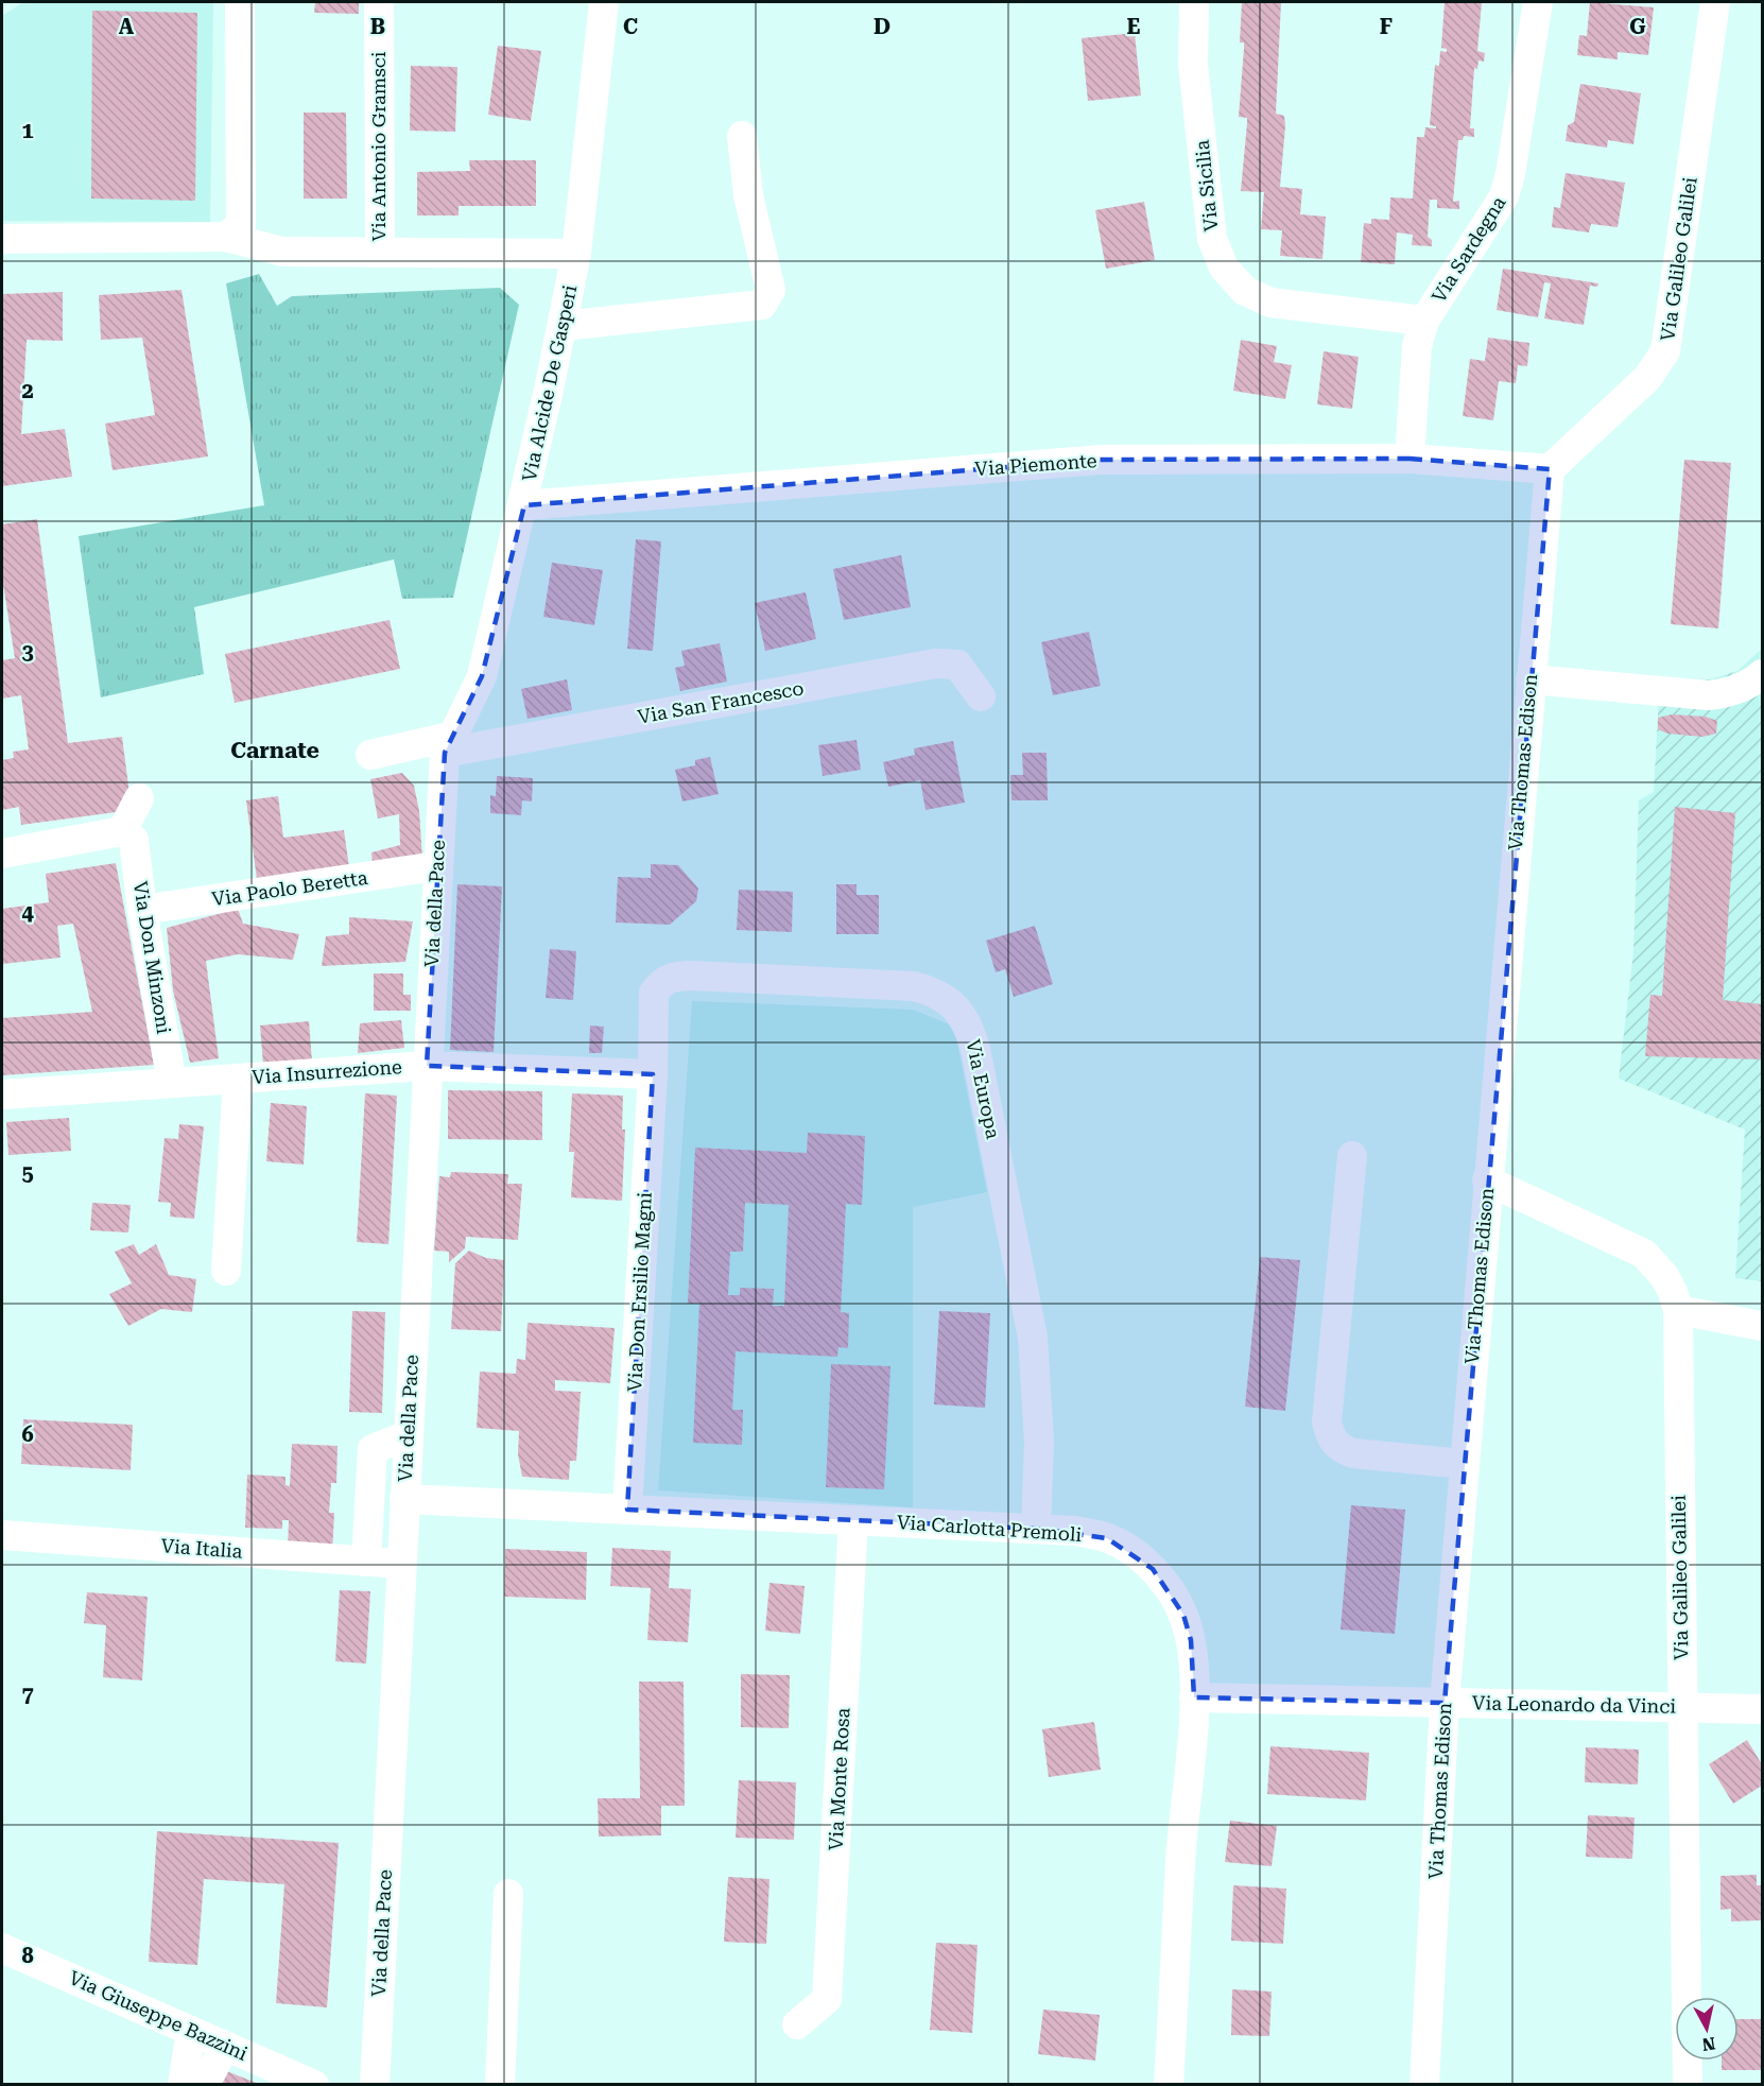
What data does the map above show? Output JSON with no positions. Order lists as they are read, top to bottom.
{
  "streets": {
    "street": [
      "Via Antonio Gramsci",
      "Via Sicilia",
      "Via Sardegna",
      "Via Galileo Galilei",
      "Via Alcide De Gasperi",
      "Via Piemonte",
      "Via San Francesco",
      "Via Thomas Edison",
      "Via Paolo Beretta",
      "Via della Pace",
      "Via Don Minzoni",
      "Via Insurrezione",
      "Via Europa",
      "Via Don Ersilio Magni",
      "Via Carlotta Premoli",
      "Via Italia",
      "Via Leonardo da Vinci",
      "Via Monte Rosa",
      "Via Giuseppe Bazzini"
    ]
  },
  "crossings": [
    ["Via Antonio Gramsci", "Via Alcide De Gasperi"],
    ["Via Sicilia", "Via Sardegna"],
    ["Via Sardegna", "Via Piemonte"],
    ["Via Galileo Galilei", "Via Piemonte"],
    ["Via Galileo Galilei", "Via Thomas Edison"],
    ["Via Galileo Galilei", "Via Leonardo da Vinci"],
    ["Via Alcide De Gasperi", "Via Piemonte"],
    ["Via Alcide De Gasperi", "Via San Francesco"],
    ["Via Alcide De Gasperi", "Via della Pace"],
    ["Via Piemonte", "Via Thomas Edison"],
    ["Via San Francesco", "Via della Pace"],
    ["Via Thomas Edison", "Via Leonardo da Vinci"],
    ["Via Paolo Beretta", "Via della Pace"],
    ["Via Paolo Beretta", "Via Don Minzoni"],
    ["Via della Pace", "Via Insurrezione"],
    ["Via della Pace", "Via Carlotta Premoli"],
    ["Via della Pace", "Via Italia"],
    ["Via Don Minzoni", "Via Insurrezione"],
    ["Via Insurrezione", "Via Europa"],
    ["Via Insurrezione", "Via Don Ersilio Magni"],
    ["Via Europa", "Via Don Ersilio Magni"],
    ["Via Europa", "Via Carlotta Premoli"],
    ["Via Don Ersilio Magni", "Via Carlotta Premoli"],
    ["Via Carlotta Premoli", "Via Leonardo da Vinci"],
    ["Via Carlotta Premoli", "Via Monte Rosa"]
  ],
  "districts": ["Carnate"],
  "north": "bottom",
  "grid": {
    "columns": [
      "A",
      "B",
      "C",
      "D",
      "E",
      "F",
      "G"
    ],
    "rows": [
      "1",
      "2",
      "3",
      "4",
      "5",
      "6",
      "7",
      "8"
    ]
  }
}
